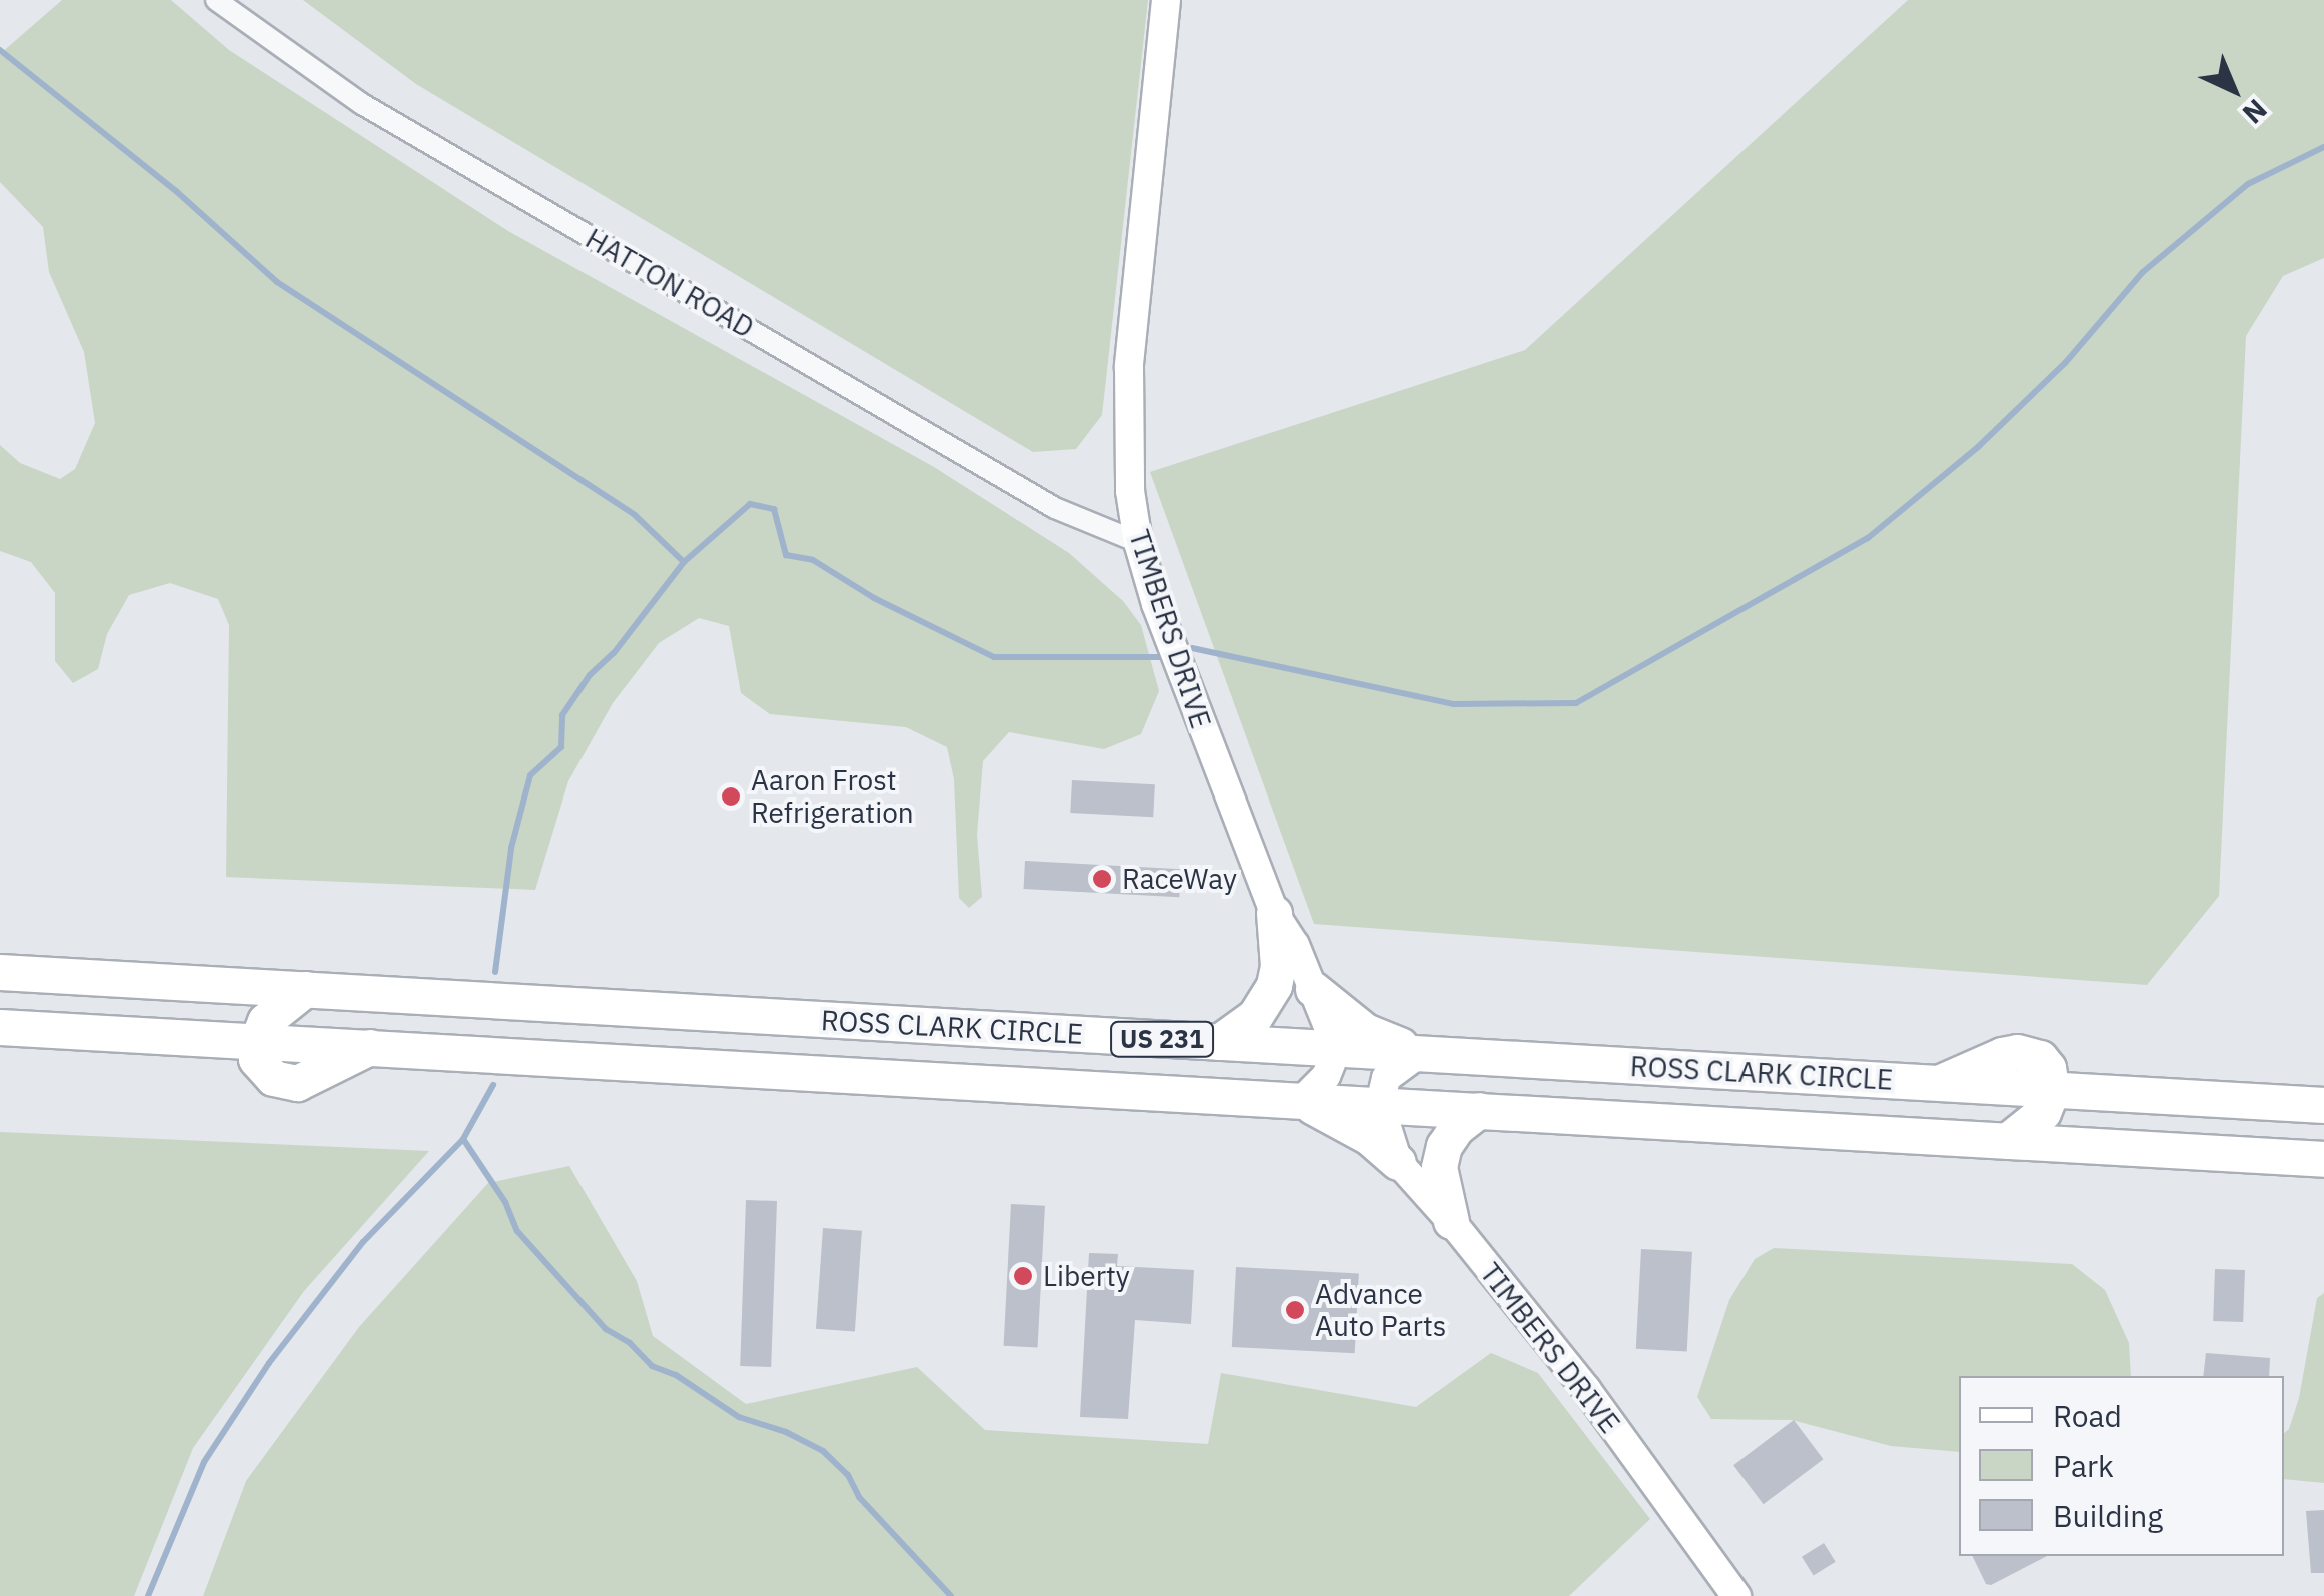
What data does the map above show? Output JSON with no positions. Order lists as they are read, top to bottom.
{
  "streets": {
    "highway": ["ROSS CLARK CIRCLE", "US 231"],
    "street": ["HATTON ROAD", "TIMBERS DRIVE"]
  },
  "crossings": [
    ["HATTON ROAD", "TIMBERS DRIVE"],
    ["TIMBERS DRIVE", "ROSS CLARK CIRCLE"]
  ],
  "places": [
    "Aaron Frost Refrigeration",
    "RaceWay",
    "Liberty",
    "Advance Auto Parts"
  ],
  "legend": ["Road", "Park", "Building"],
  "north": "bottom right"
}
